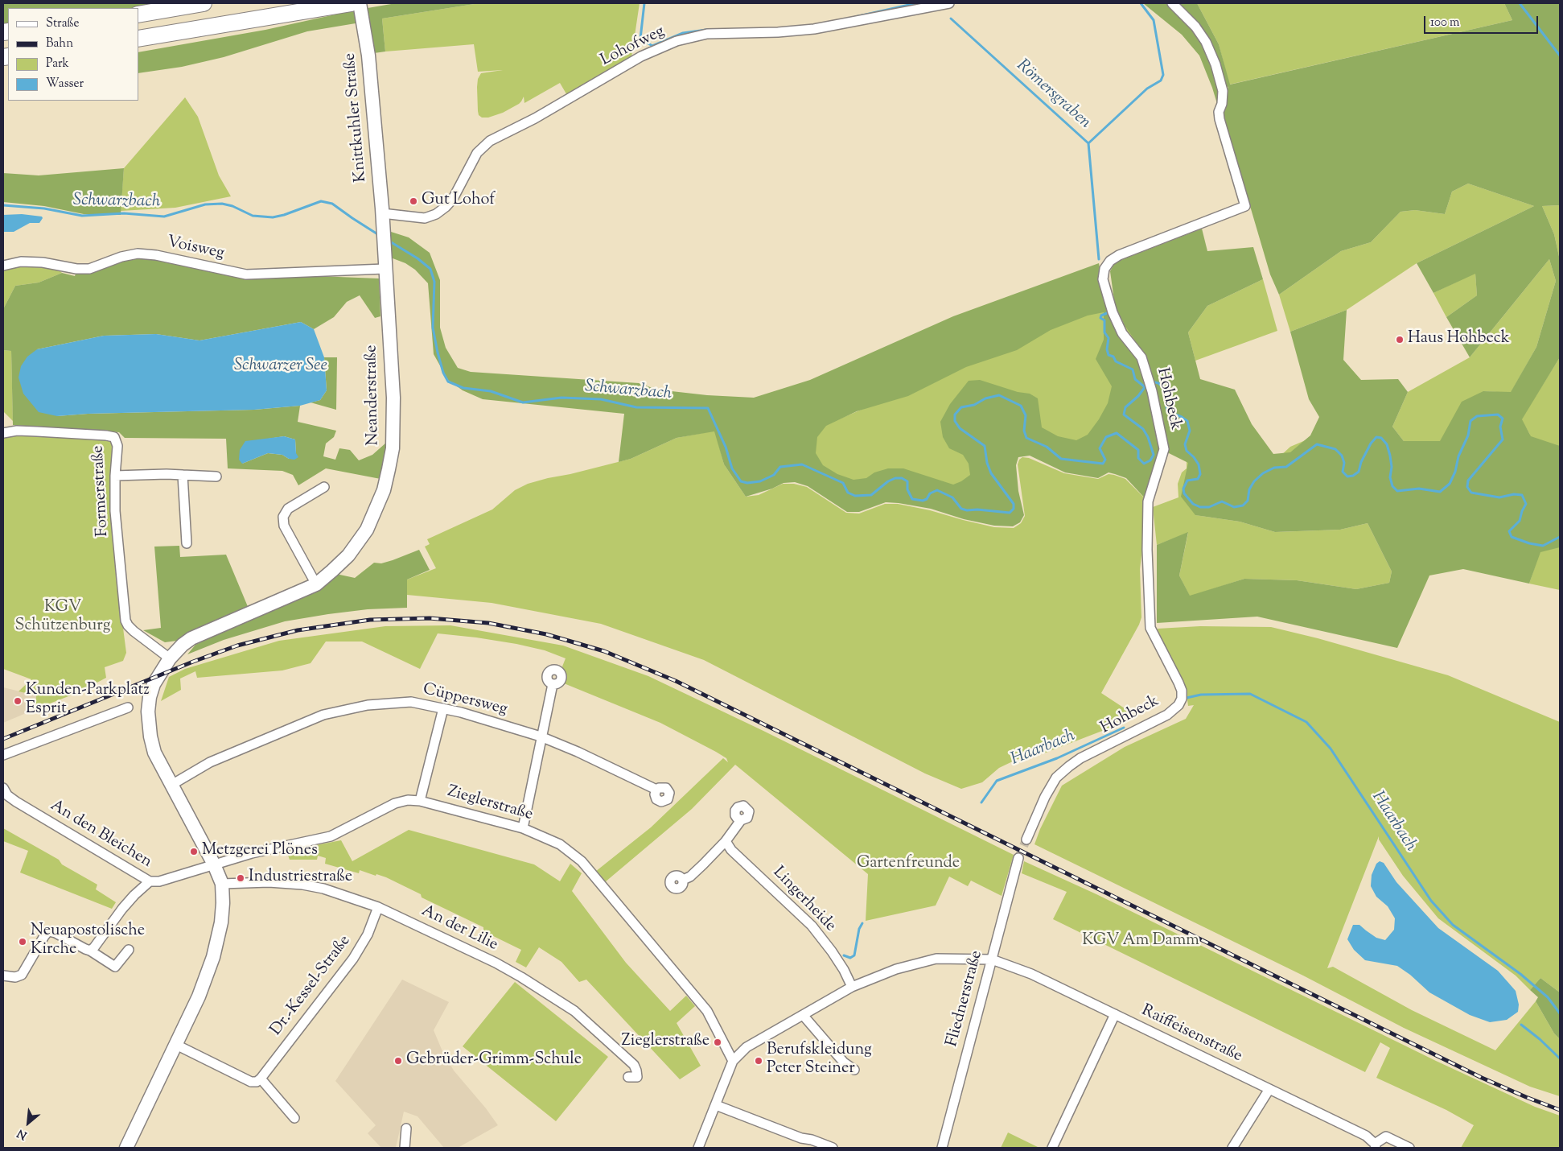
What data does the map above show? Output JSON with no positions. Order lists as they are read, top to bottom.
{
  "streets": {
    "street": [
      "Lohofweg",
      "Knittkuhler Straße",
      "Voisweg",
      "Neanderstraße",
      "Hohbeck",
      "Formerstraße",
      "Cüppersweg",
      "Zieglerstraße",
      "An den Bleichen",
      "Lingerheide",
      "An der Lilie",
      "Dr.-Kessel-Straße",
      "Fliednerstraße",
      "Raiffeisenstraße"
    ]
  },
  "crossings": [
    ["Lohofweg", "Knittkuhler Straße"],
    ["Knittkuhler Straße", "Neanderstraße"],
    ["Voisweg", "Neanderstraße"],
    ["Neanderstraße", "Formerstraße"],
    ["Zieglerstraße", "An den Bleichen"],
    ["Zieglerstraße", "Raiffeisenstraße"],
    ["Lingerheide", "Raiffeisenstraße"],
    ["An der Lilie", "Dr.-Kessel-Straße"],
    ["Fliednerstraße", "Raiffeisenstraße"]
  ],
  "water": [
    "Römersgraben",
    "Schwarzbach",
    "Schwarzer See",
    "Haarbach"
  ],
  "parks": ["KGV Schützenburg", "Gartenfreunde", "KGV Am Damm"],
  "places": [
    "Gut Lohof",
    "Haus Hohbeck",
    "Kunden-Parkplatz Esprit",
    "Metzgerei Plönes",
    "Industriestraße",
    "Neuapostolische Kirche",
    "Zieglerstraße",
    "Gebrüder-Grimm-Schule",
    "Berufskleidung Peter Steiner"
  ],
  "legend": [
    "Straße",
    "Bahn",
    "Park",
    "Wasser"
  ],
  "scale_bar": "100 m",
  "north": "bottom left"
}
